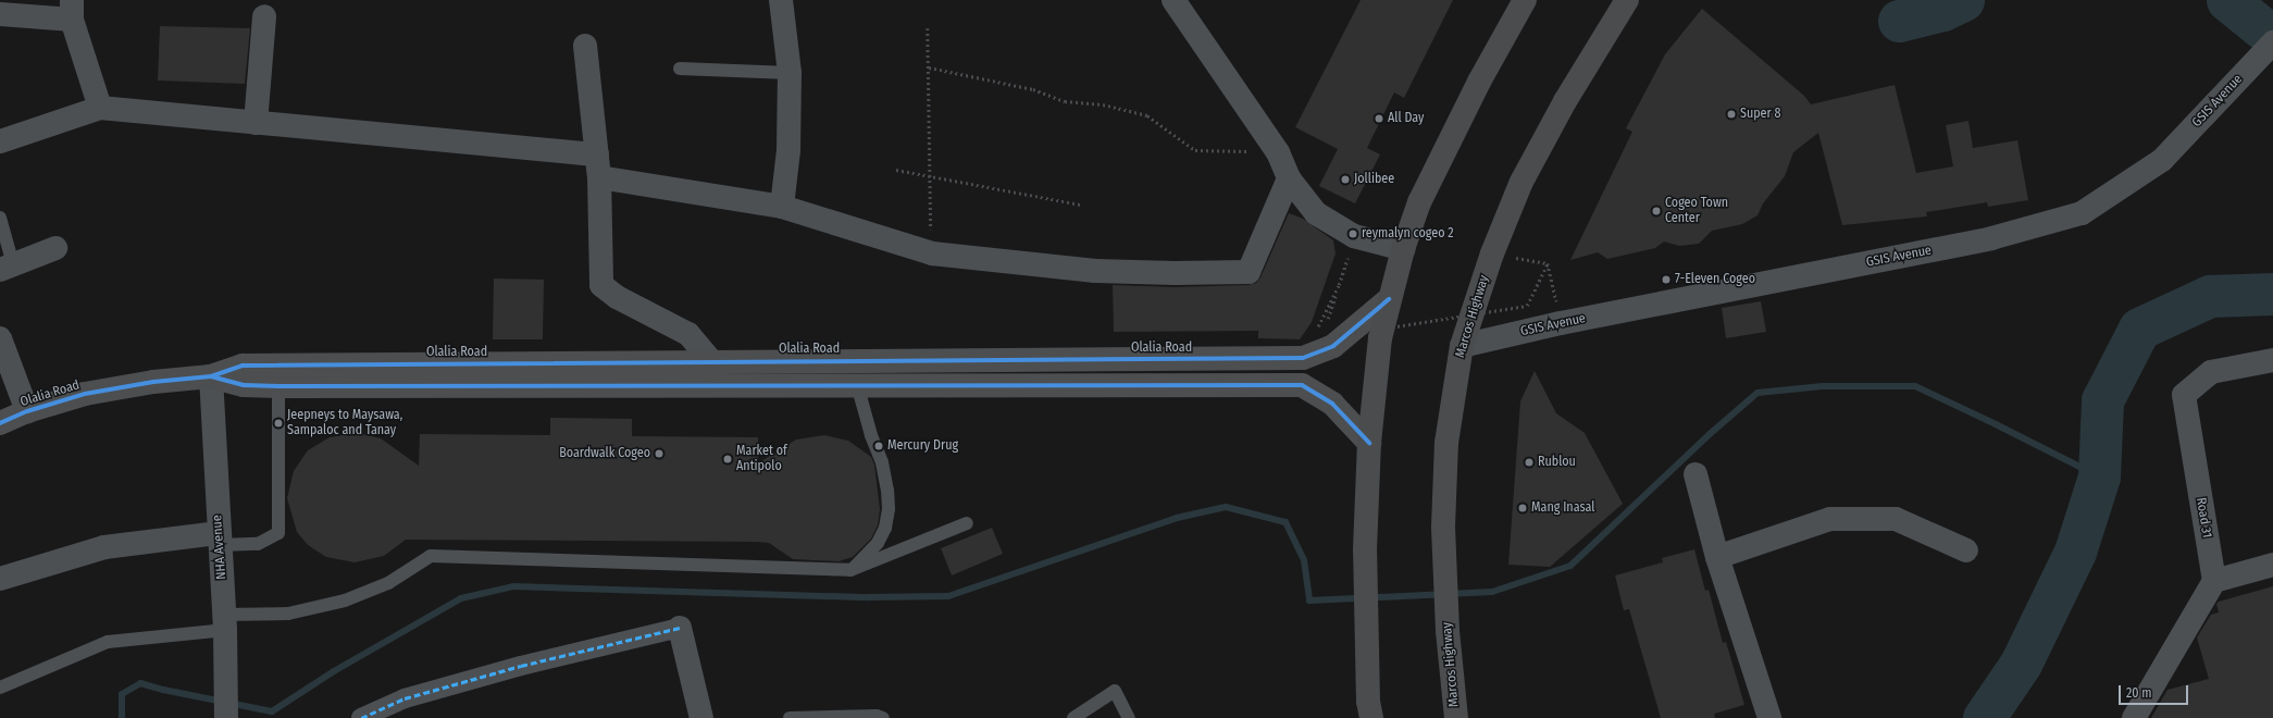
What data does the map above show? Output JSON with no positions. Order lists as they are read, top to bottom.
{
  "streets": {
    "main road": ["Marcos Highway", "Olalia Road"],
    "street": ["GSIS Avenue", "Road 31", "NHA Avenue"]
  },
  "crossings": [
    ["GSIS Avenue", "Marcos Highway"],
    ["Olalia Road", "NHA Avenue"]
  ],
  "places": [
    "Super 8",
    "All Day",
    "Jollibee",
    "Cogeo Town Center",
    "reymalyn cogeo 2",
    "7-Eleven Cogeo",
    "Jeepneys to Maysawa, Sampaloc and Tanay",
    "Mercury Drug",
    "Boardwalk Cogeo",
    "Market of Antipolo",
    "Rublou",
    "Mang Inasal"
  ],
  "scale_bar": "20 m"
}
